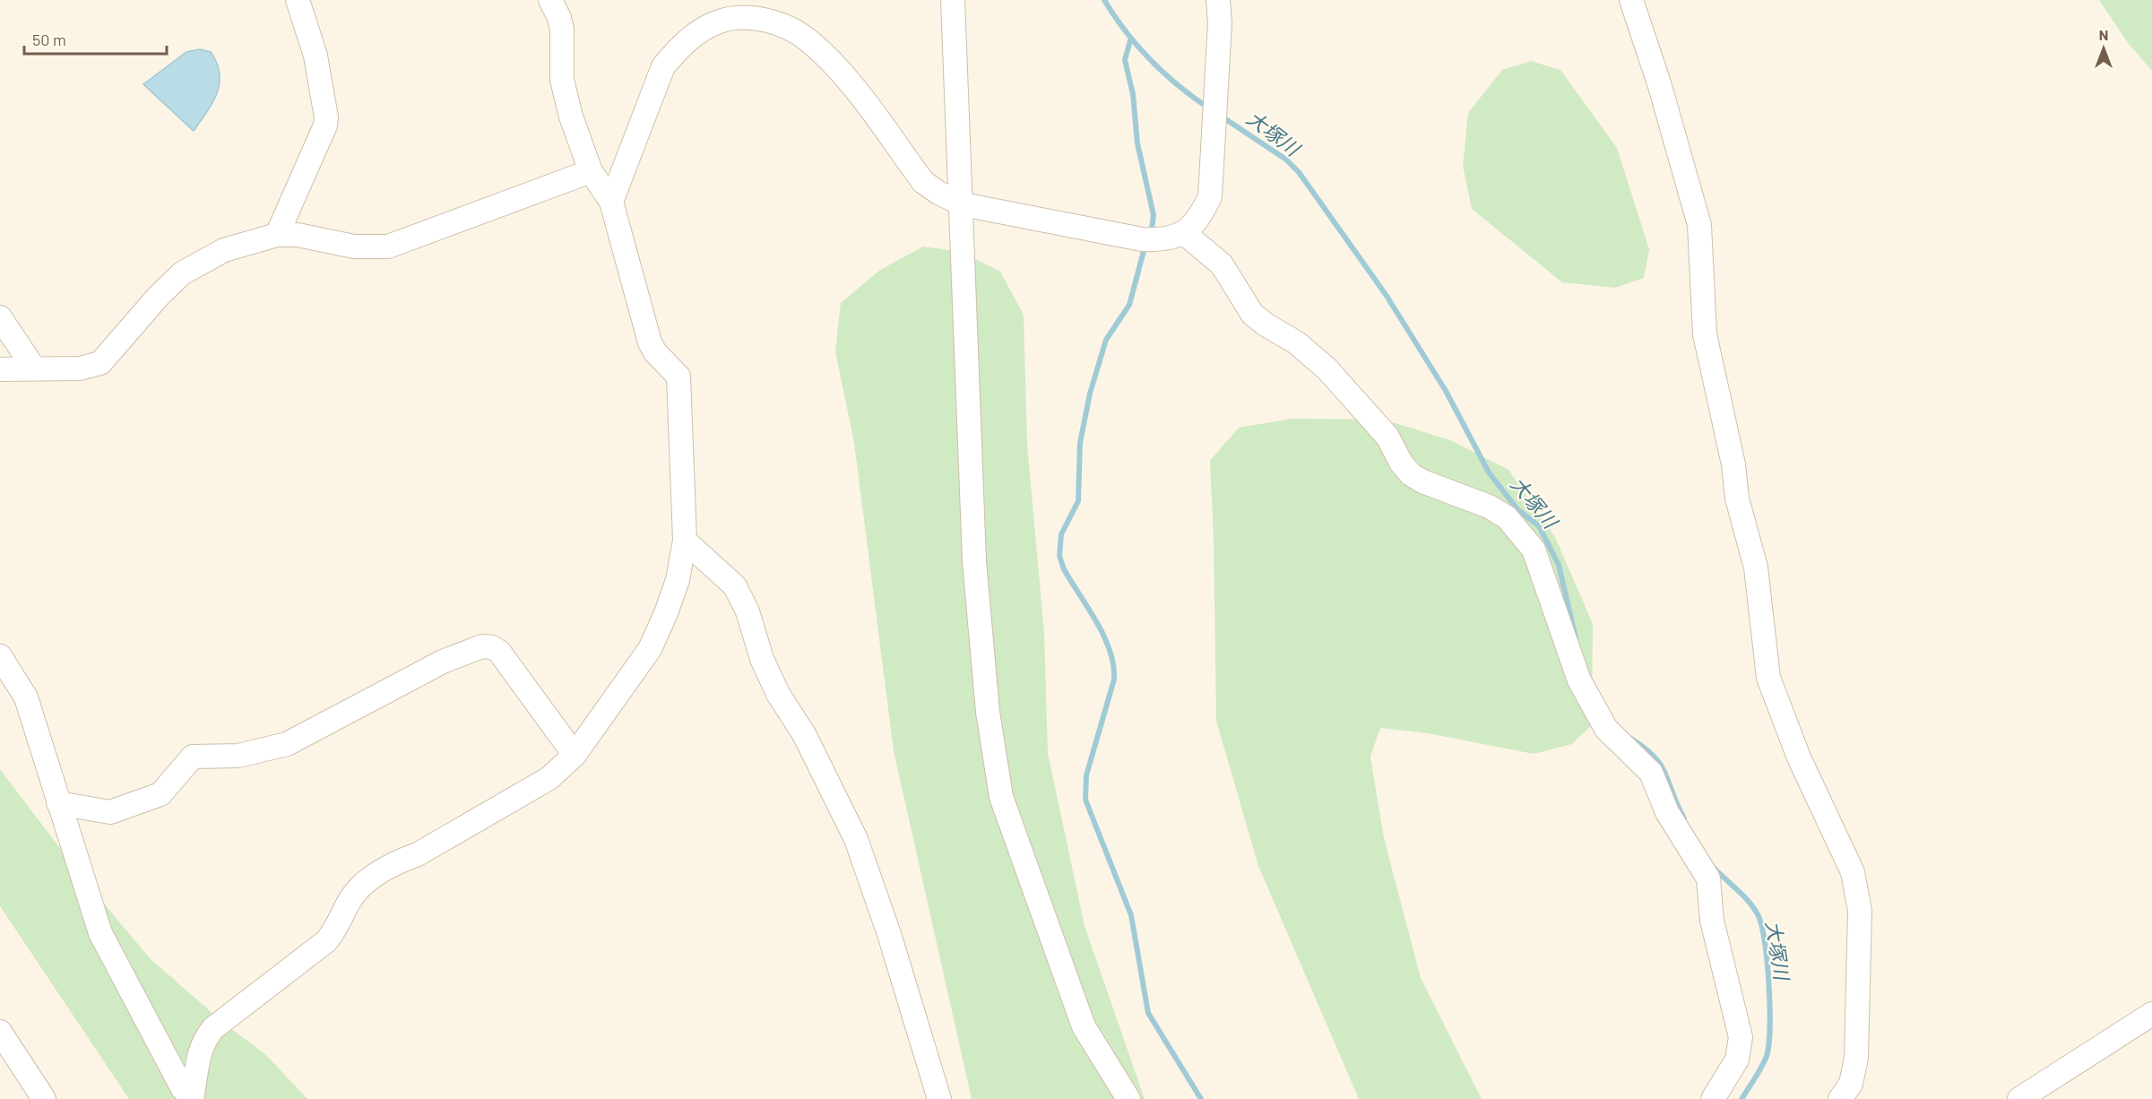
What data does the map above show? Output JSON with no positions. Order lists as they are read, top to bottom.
{
  "water": ["大塚川"],
  "scale_bar": "50 m",
  "north": "top"
}
